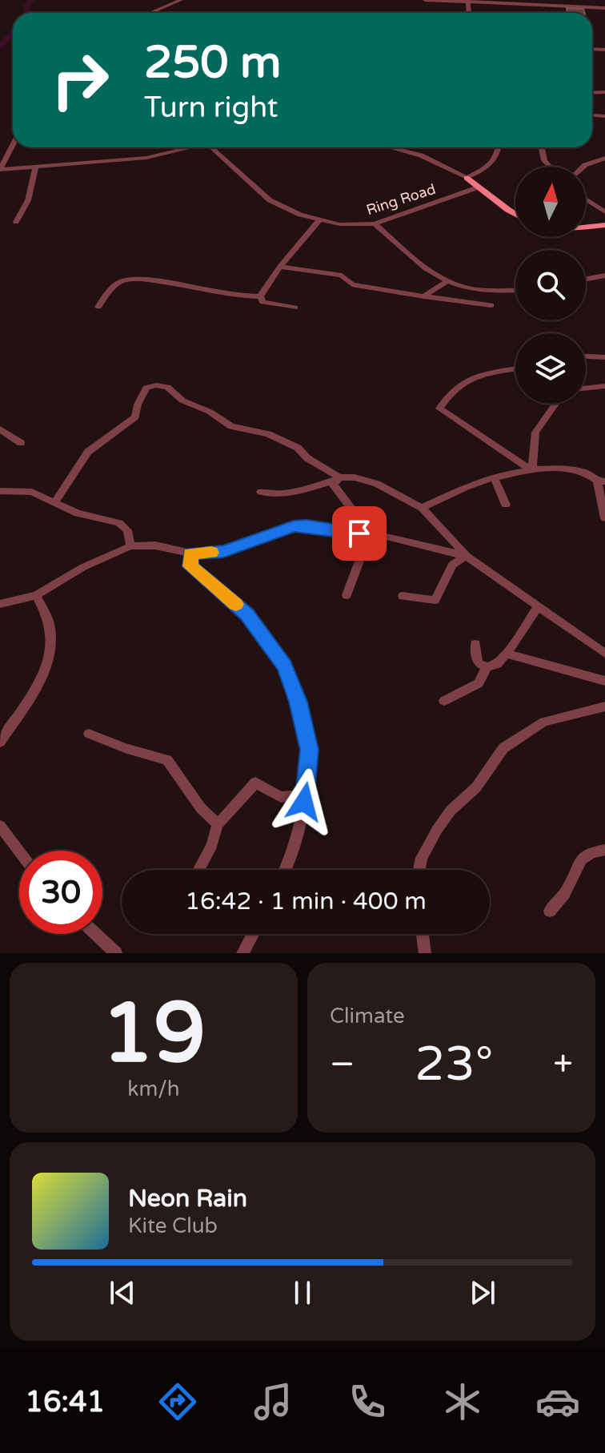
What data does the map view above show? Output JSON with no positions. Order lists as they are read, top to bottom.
{
  "streets": {
    "street": ["Ring Road"]
  },
  "north": "top",
  "page": {
    "turn": ["250 m", "Turn right"],
    "limit": "30",
    "trip": "16:42 · 1 min · 400 m",
    "tile": [
      ["19", "km/h"],
      "Climate"
    ],
    "heat": ["−", "23°", "+"],
    "song": ["Neon Rain", "Kite Club"],
    "tabs": "16:41"
  }
}
